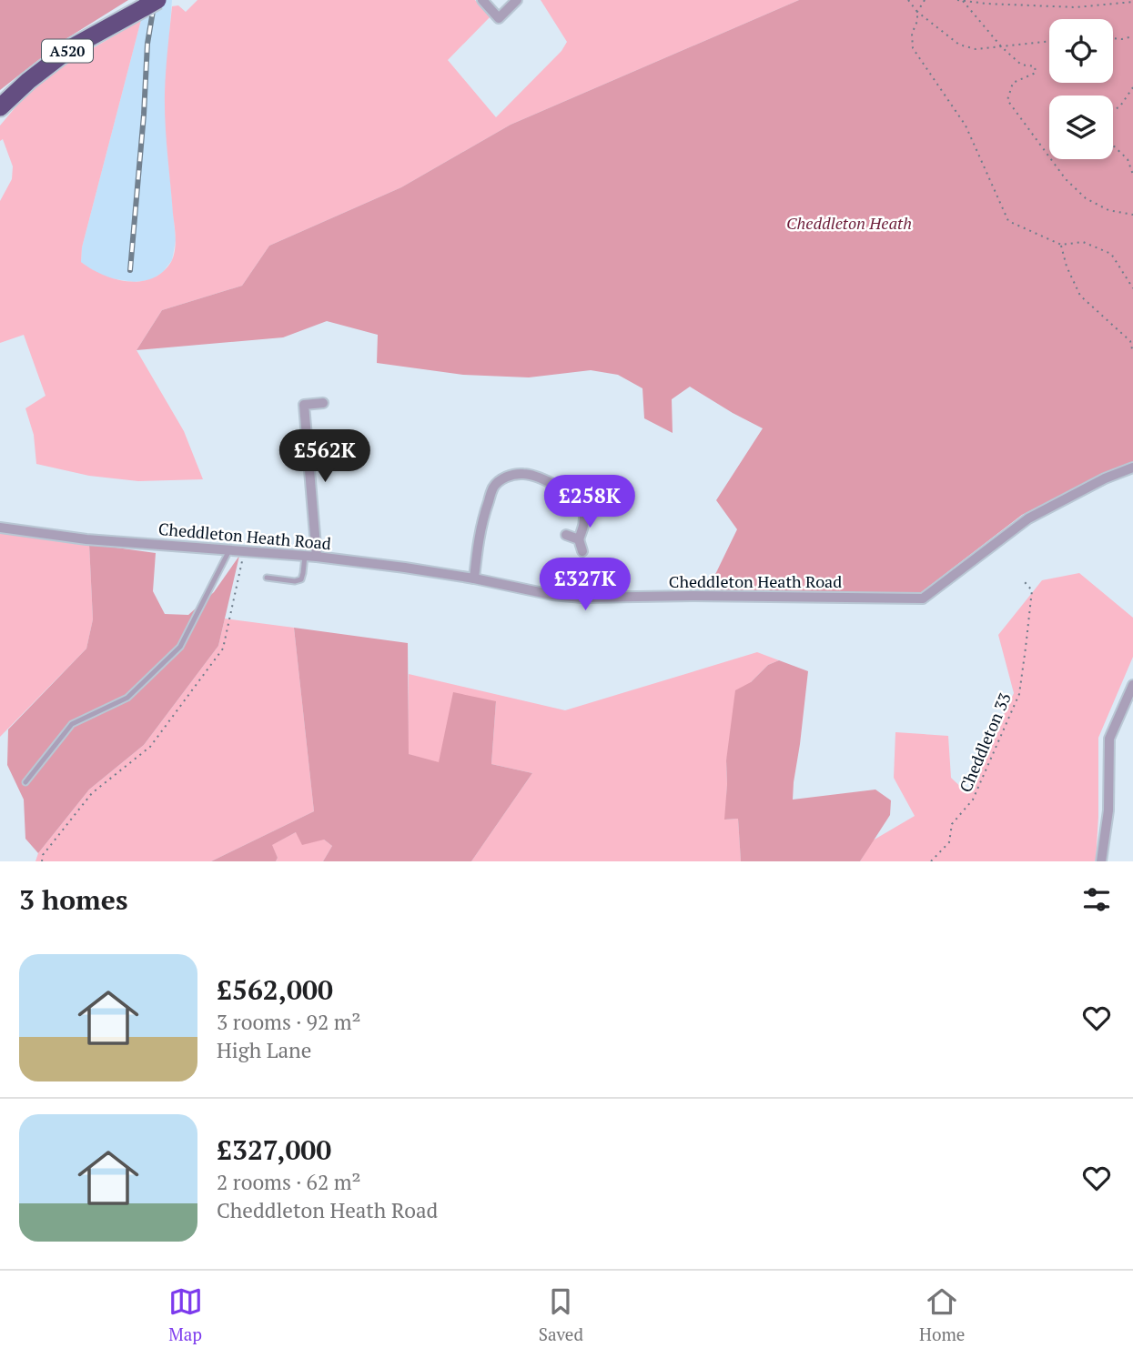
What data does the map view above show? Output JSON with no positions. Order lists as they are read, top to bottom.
{
  "streets": {
    "highway": ["A520"],
    "street": ["Cheddleton Heath Road"],
    "path": ["Cheddleton 33"]
  },
  "parks": ["Cheddleton Heath"],
  "page": {
    "price": ["£562K", "£258K", "£327K"],
    "heading": "3 homes",
    "list": [
      {
        "name": "£562,000",
        "note": "3 rooms · 92 m² · High Lane"
      },
      {
        "name": "£327,000",
        "note": "2 rooms · 62 m² · Cheddleton Heath Road"
      }
    ],
    "tabs": ["Map", "Saved", "Home"]
  }
}
